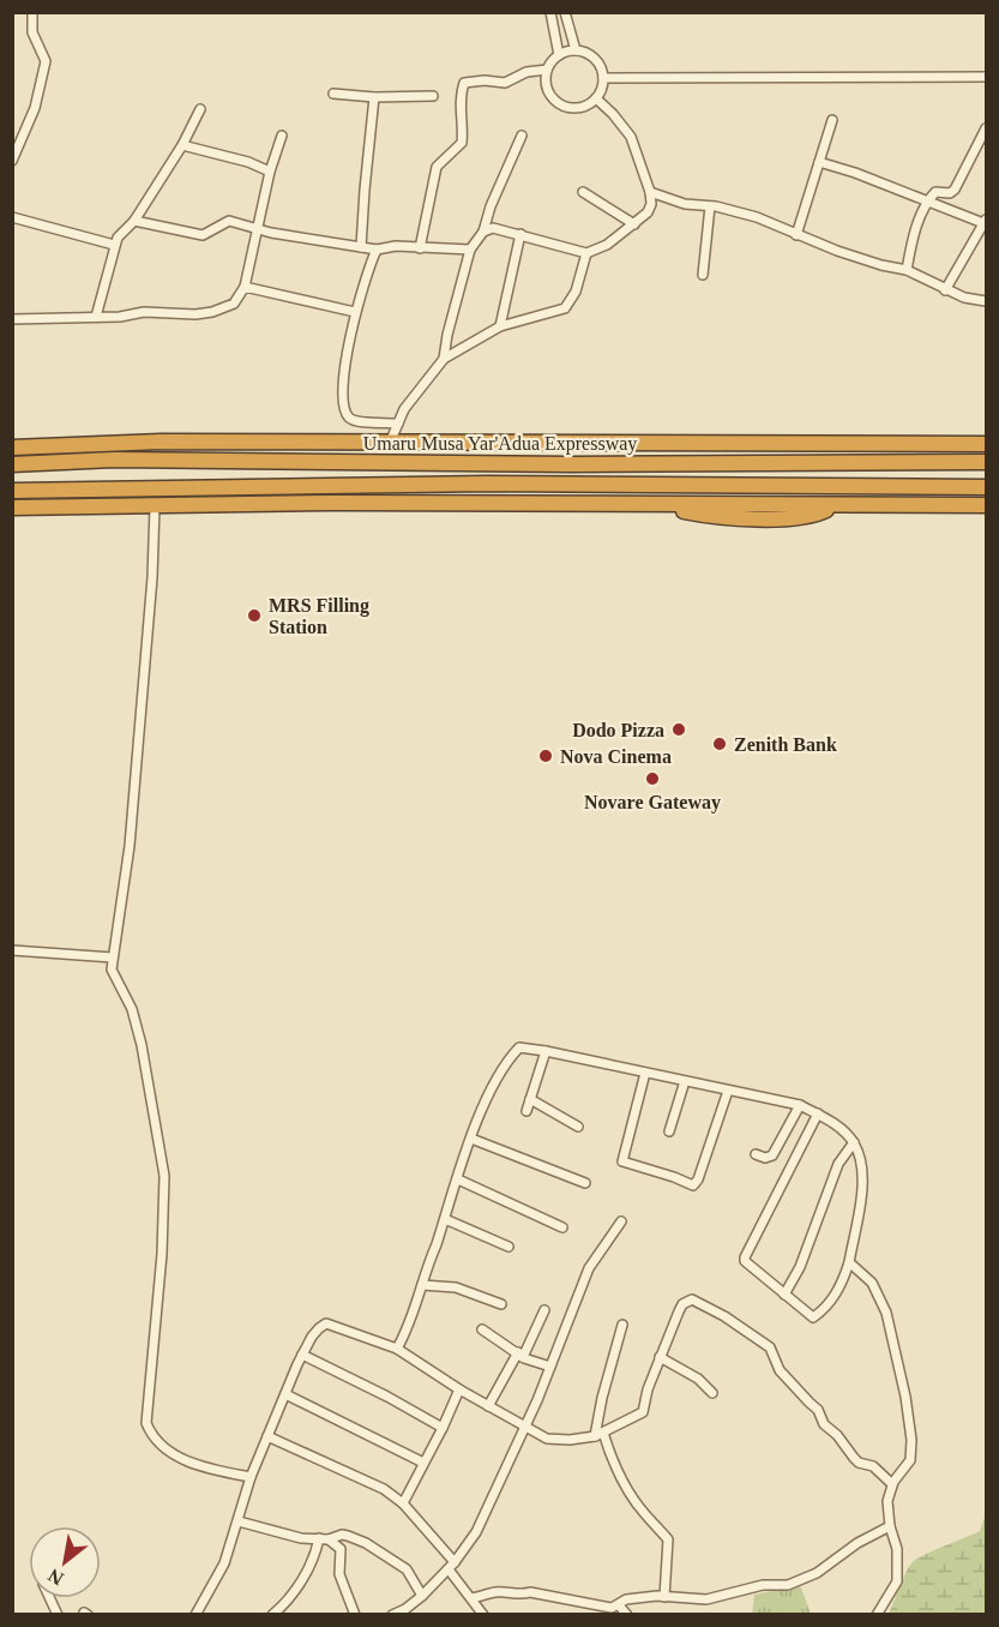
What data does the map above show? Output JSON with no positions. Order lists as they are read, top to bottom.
{
  "streets": {
    "highway": ["Umaru Musa Yar'Adua Expressway"]
  },
  "places": [
    "MRS Filling Station",
    "Dodo Pizza",
    "Zenith Bank",
    "Nova Cinema",
    "Novare Gateway"
  ],
  "north": "bottom left"
}
